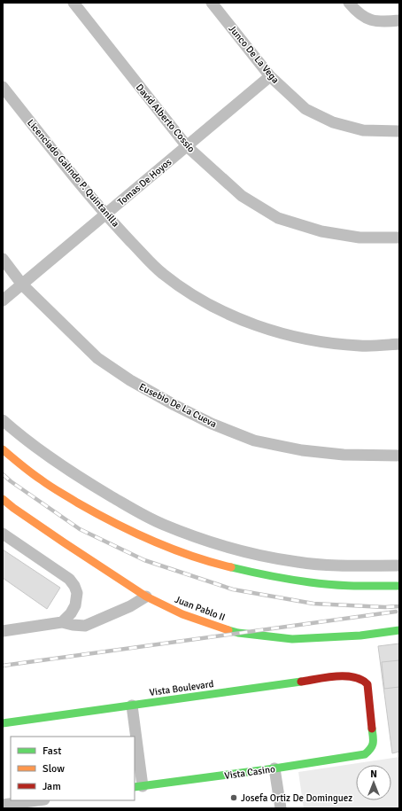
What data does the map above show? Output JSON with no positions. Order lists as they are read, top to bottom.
{
  "streets": {
    "main road": ["Juan Pablo II", "Vista Boulevard", "Vista Casino"],
    "street": [
      "Junco De La Vega",
      "David Alberto Cossío",
      "Licenciado Galindo P. Quintanilla",
      "Tomas De Hoyos",
      "Eusebio De La Cueva"
    ]
  },
  "crossings": [
    ["Junco De La Vega", "Tomas De Hoyos"],
    ["David Alberto Cossío", "Tomas De Hoyos"],
    ["Licenciado Galindo P. Quintanilla", "Tomas De Hoyos"],
    ["Tomas De Hoyos", "Eusebio De La Cueva"],
    ["Vista Boulevard", "Vista Casino"]
  ],
  "places": ["Josefa Ortiz De Dominguez"],
  "legend": ["Fast", "Slow", "Jam"],
  "north": "top"
}
